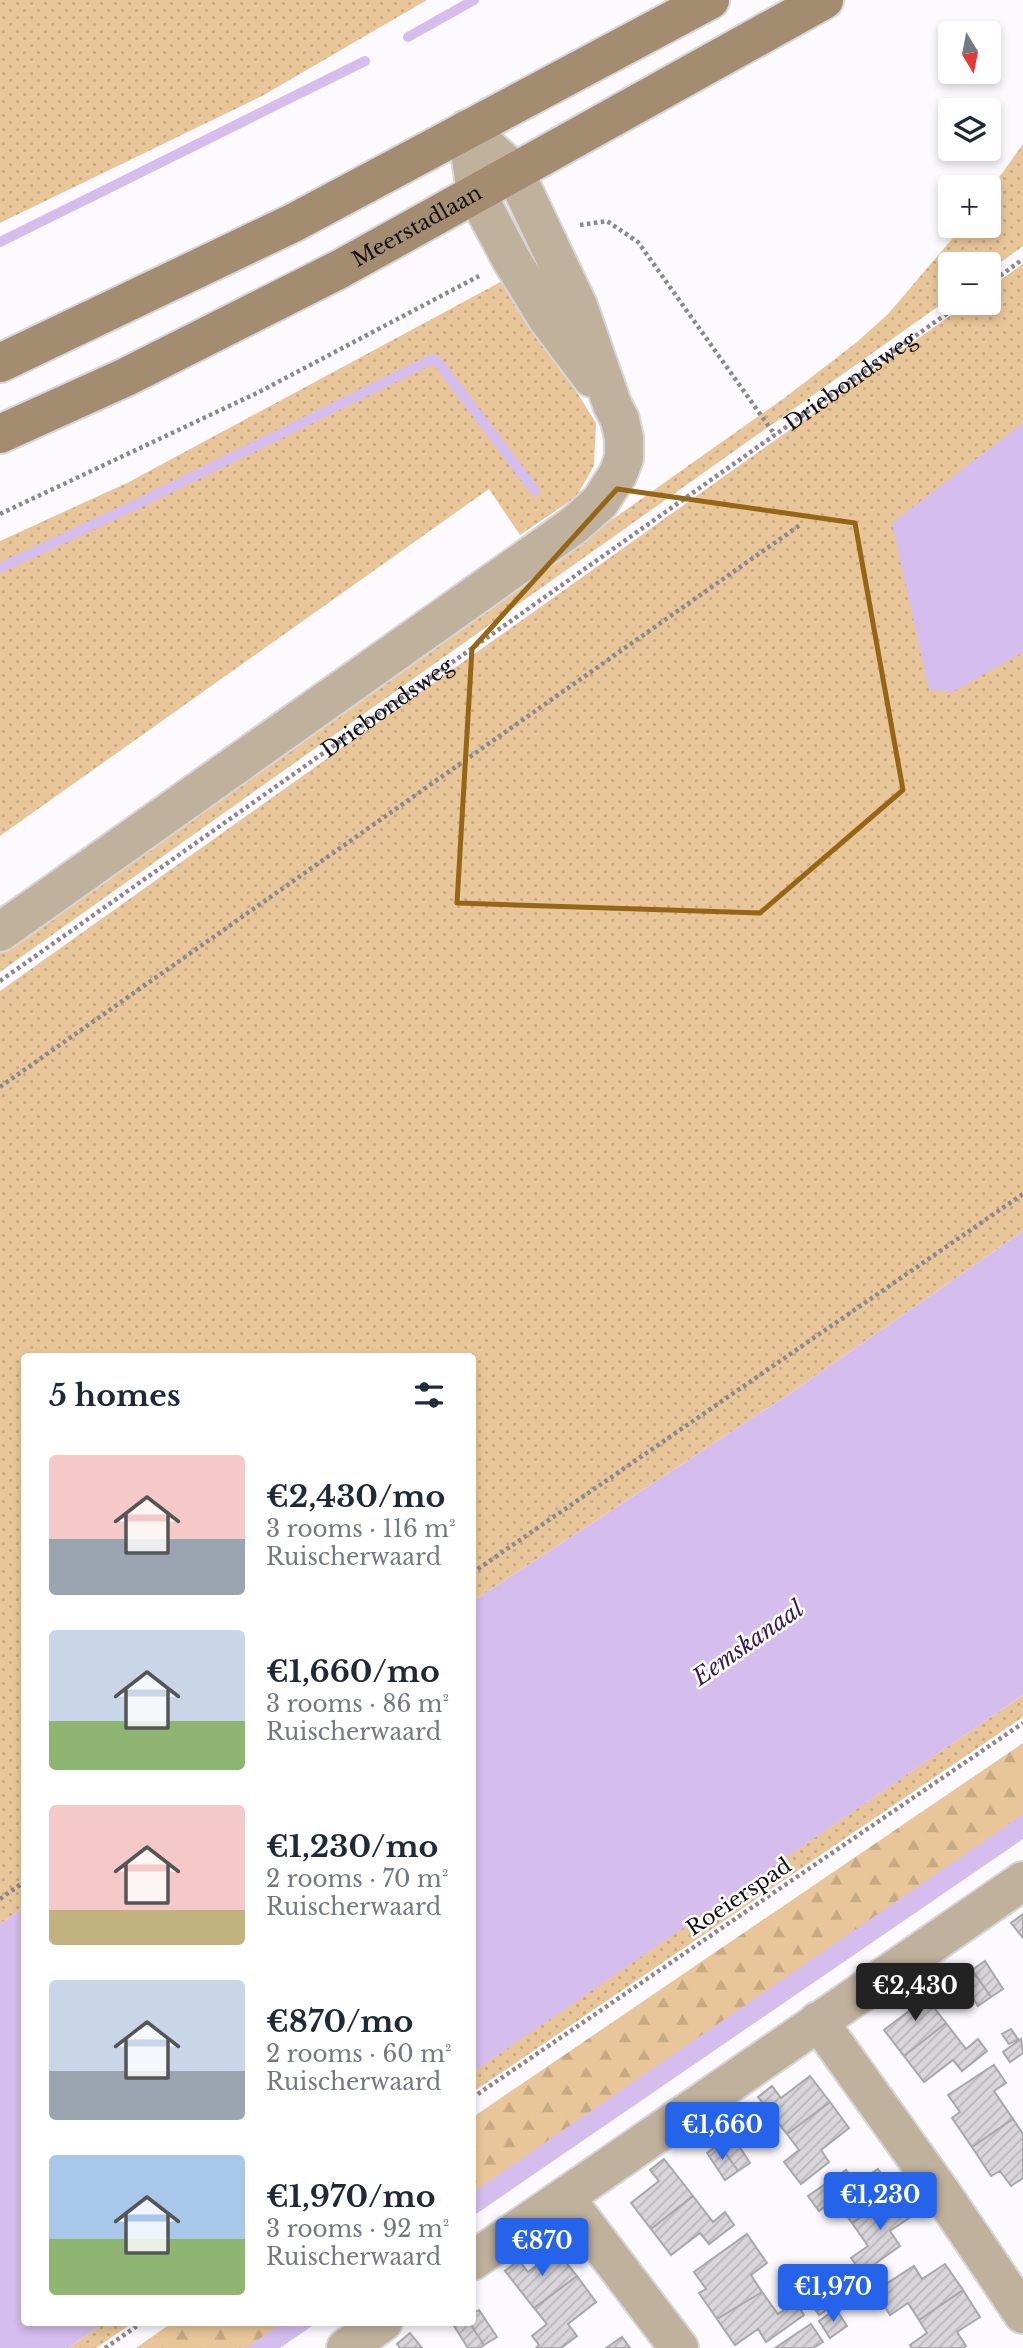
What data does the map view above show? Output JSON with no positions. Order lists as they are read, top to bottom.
{
  "streets": {
    "main road": ["Meerstadlaan"],
    "street": ["Driebondsweg"],
    "path": ["Roeierspad"]
  },
  "crossings": [
    ["Meerstadlaan", "Driebondsweg"]
  ],
  "water": ["Eemskanaal"],
  "north": "bottom",
  "page": {
    "map_buttons": ["+", "−"],
    "heading": "5 homes",
    "list": [
      {
        "name": "€2,430/mo",
        "note": "3 rooms · 116 m² · Ruischerwaard"
      },
      {
        "name": "€1,660/mo",
        "note": "3 rooms · 86 m² · Ruischerwaard"
      },
      {
        "name": "€1,230/mo",
        "note": "2 rooms · 70 m² · Ruischerwaard"
      },
      {
        "name": "€870/mo",
        "note": "2 rooms · 60 m² · Ruischerwaard"
      },
      {
        "name": "€1,970/mo",
        "note": "3 rooms · 92 m² · Ruischerwaard"
      }
    ],
    "price": [
      "€2,430",
      "€1,660",
      "€1,230",
      "€870",
      "€1,970"
    ]
  }
}
